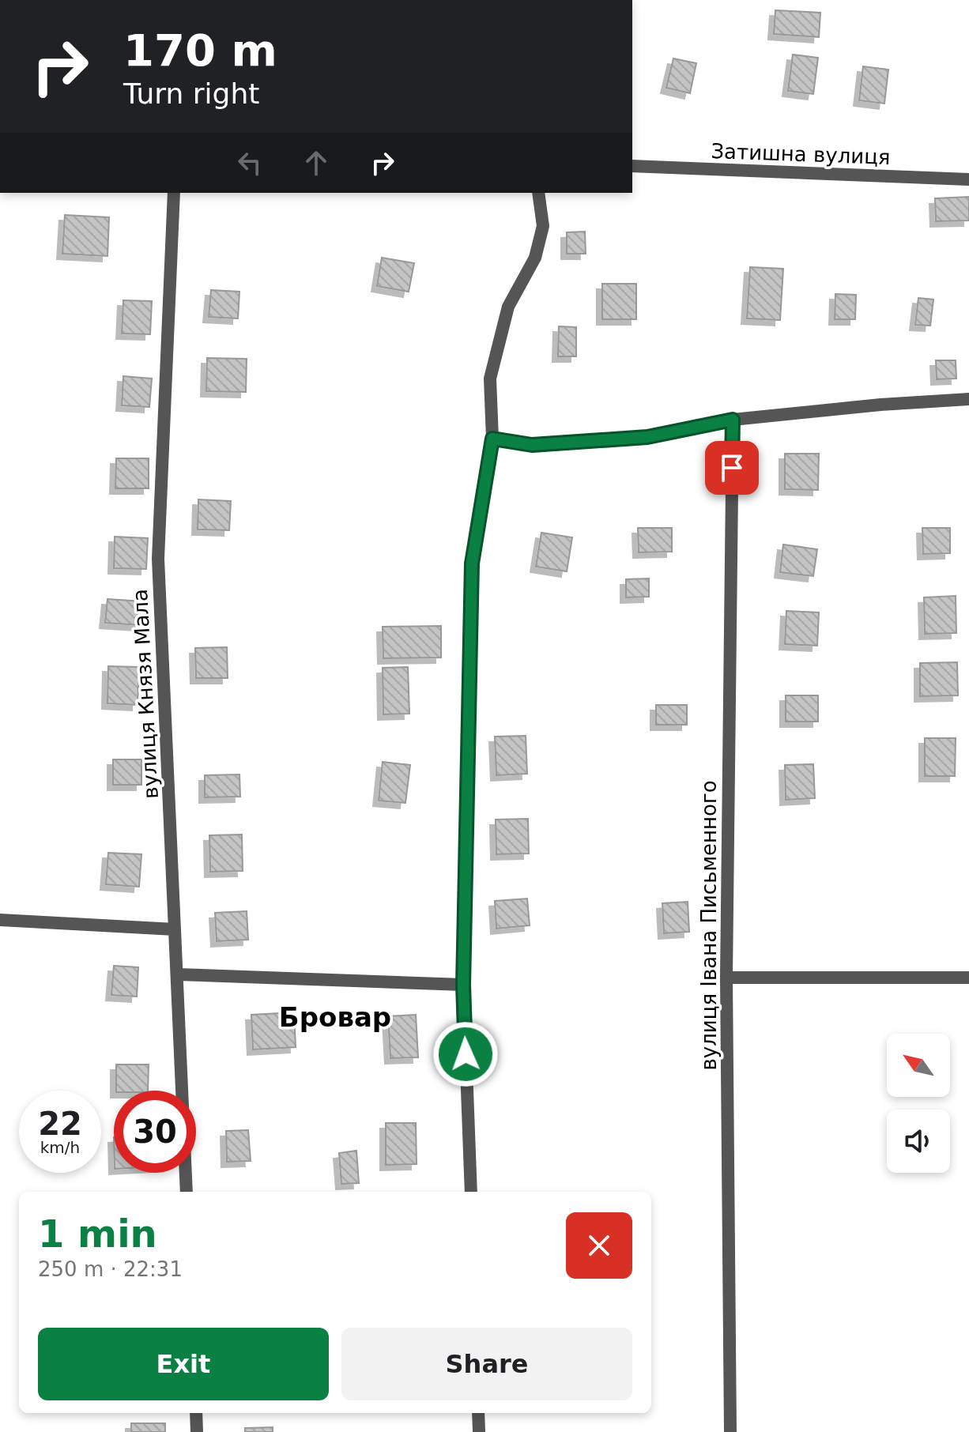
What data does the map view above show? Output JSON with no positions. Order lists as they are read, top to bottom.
{
  "streets": {
    "street": ["Затишна вулиця", "вулиця Князя Мала", "вулиця Івана Письменного"]
  },
  "districts": ["Бровар"],
  "north": "top left",
  "page": {
    "turn": ["170 m", "Turn right"],
    "speed": "22 km/h",
    "limit": "30",
    "heading": ["1 min", "250 m · 22:31"],
    "buttons": ["Exit", "Share"]
  }
}
